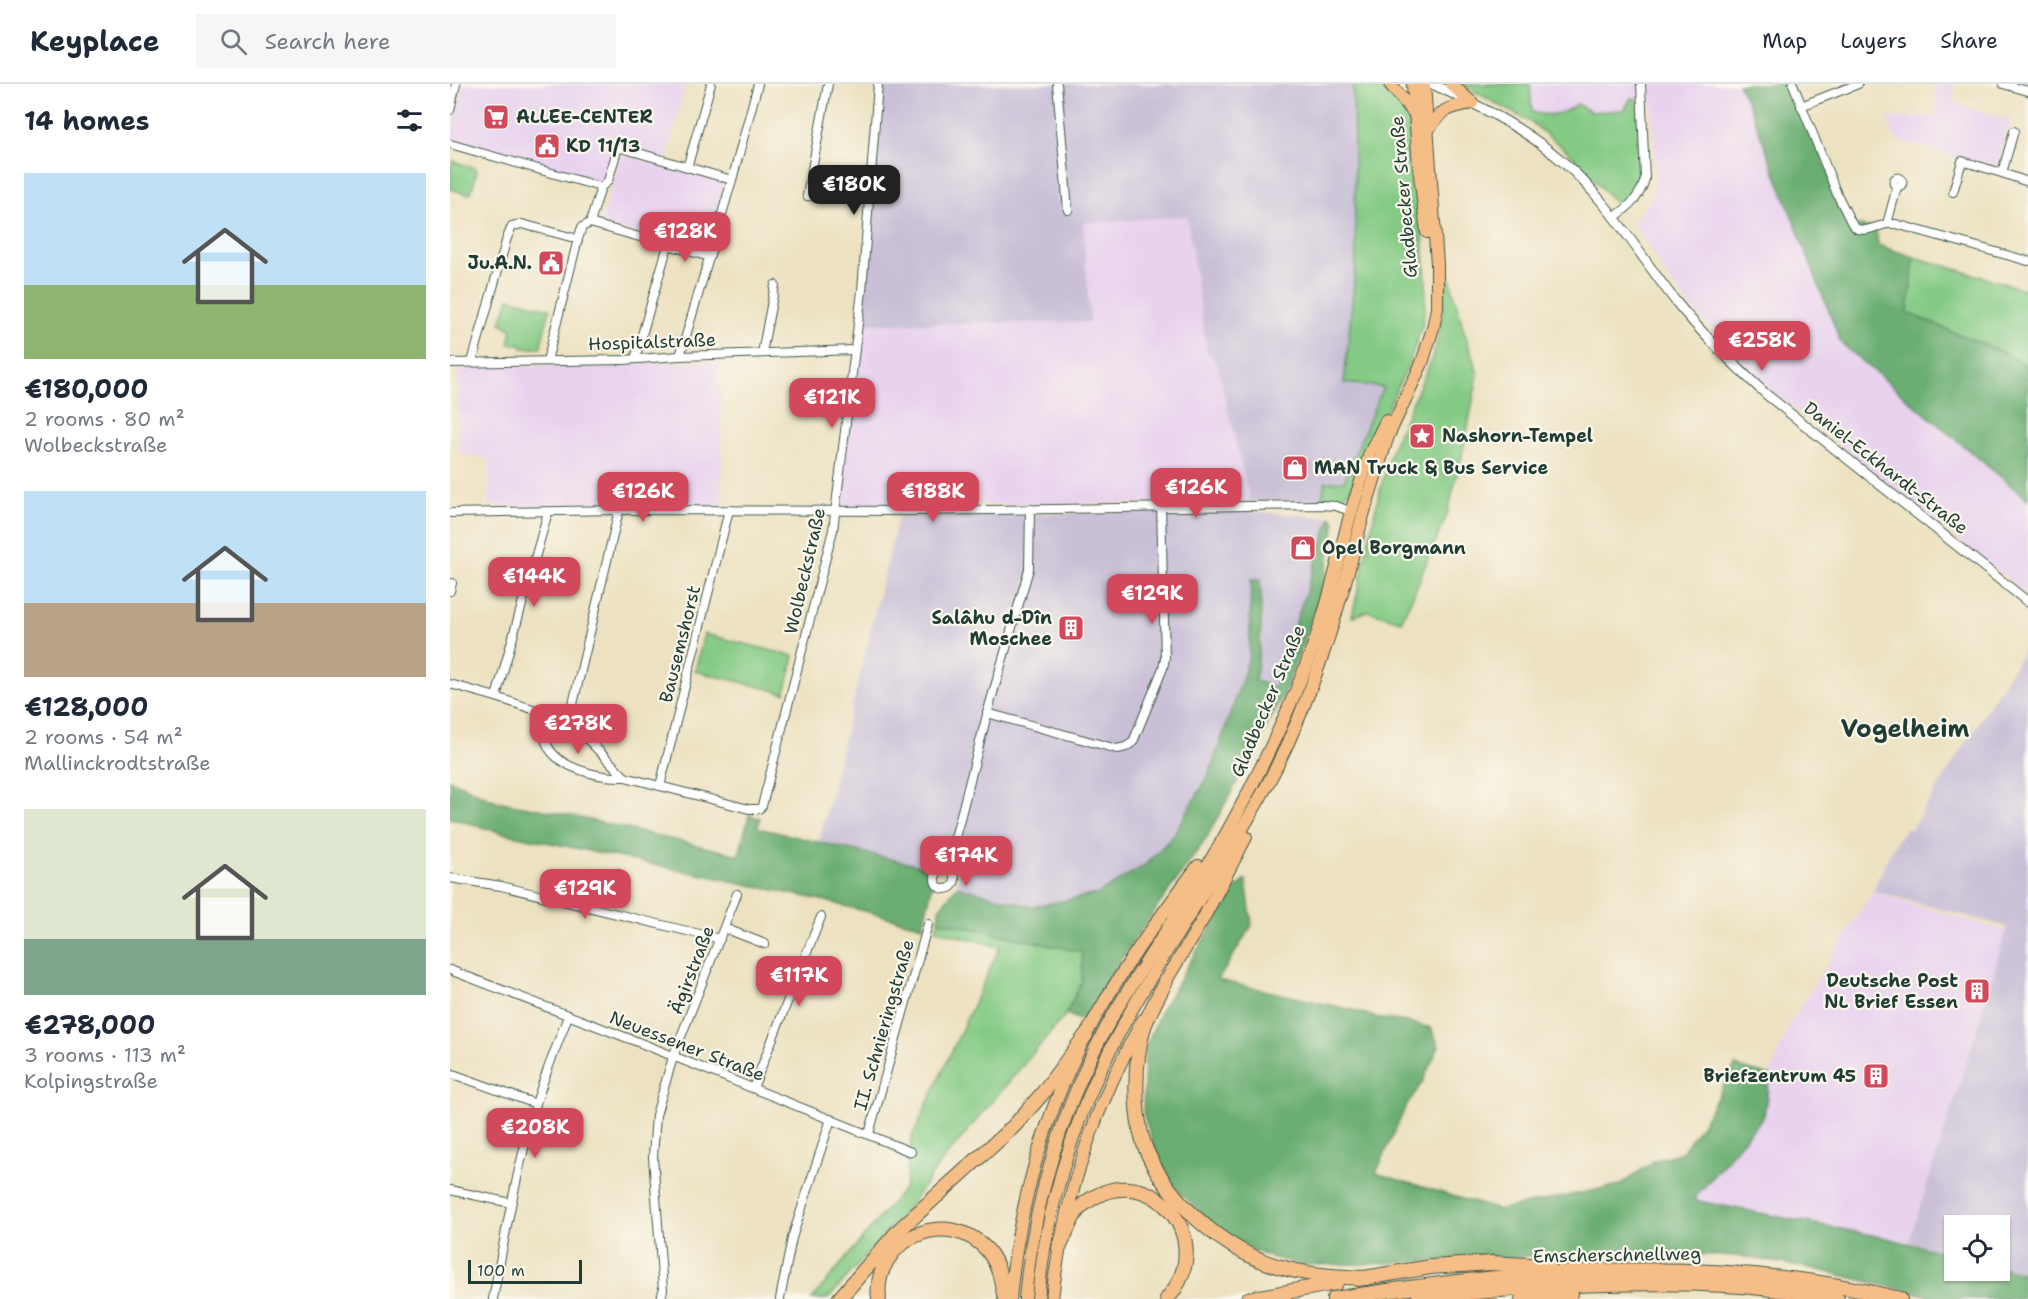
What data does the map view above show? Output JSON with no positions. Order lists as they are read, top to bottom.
{
  "streets": {
    "highway": ["Emscherschnellweg"],
    "main road": ["Gladbecker Straße"],
    "street": [
      "Hospitalstraße",
      "Daniel-Eckhardt-Straße",
      "Wolbeckstraße",
      "Bausemshorst",
      "Ägirstraße",
      "II. Schnieringstraße",
      "Neuessener Straße"
    ]
  },
  "crossings": [
    ["Hospitalstraße", "Wolbeckstraße"],
    ["Wolbeckstraße", "Bausemshorst"],
    ["Ägirstraße", "Neuessener Straße"],
    ["II. Schnieringstraße", "Neuessener Straße"]
  ],
  "districts": ["Vogelheim"],
  "places": {
    "supermarket": ["ALLEE-CENTER"],
    "public building": ["KD 11/13", "Ju.A.N."],
    "place": ["Nashorn-Tempel"],
    "shop": ["MAN Truck & Bus Service", "Opel Borgmann"],
    "building": ["Salâhu d-Dîn Moschee", "Deutsche Post NL Brief Essen", "Briefzentrum 45"]
  },
  "scale_bar": "100 m",
  "page": {
    "header": "Keyplace",
    "search": "Search here",
    "nav": ["Map", "Layers", "Share"],
    "heading": "14 homes",
    "list": [
      {
        "name": "€180,000",
        "note": "2 rooms · 80 m² · Wolbeckstraße"
      },
      {
        "name": "€128,000",
        "note": "2 rooms · 54 m² · Mallinckrodtstraße"
      },
      {
        "name": "€278,000",
        "note": "3 rooms · 113 m² · Kolpingstraße"
      }
    ],
    "price": [
      "€180K",
      "€128K",
      "€258K",
      "€121K",
      "€126K",
      "€126K",
      "€188K",
      "€144K",
      "€129K",
      "€278K",
      "€174K",
      "€129K",
      "€117K",
      "€208K"
    ],
    "scale": "100 m"
  }
}
